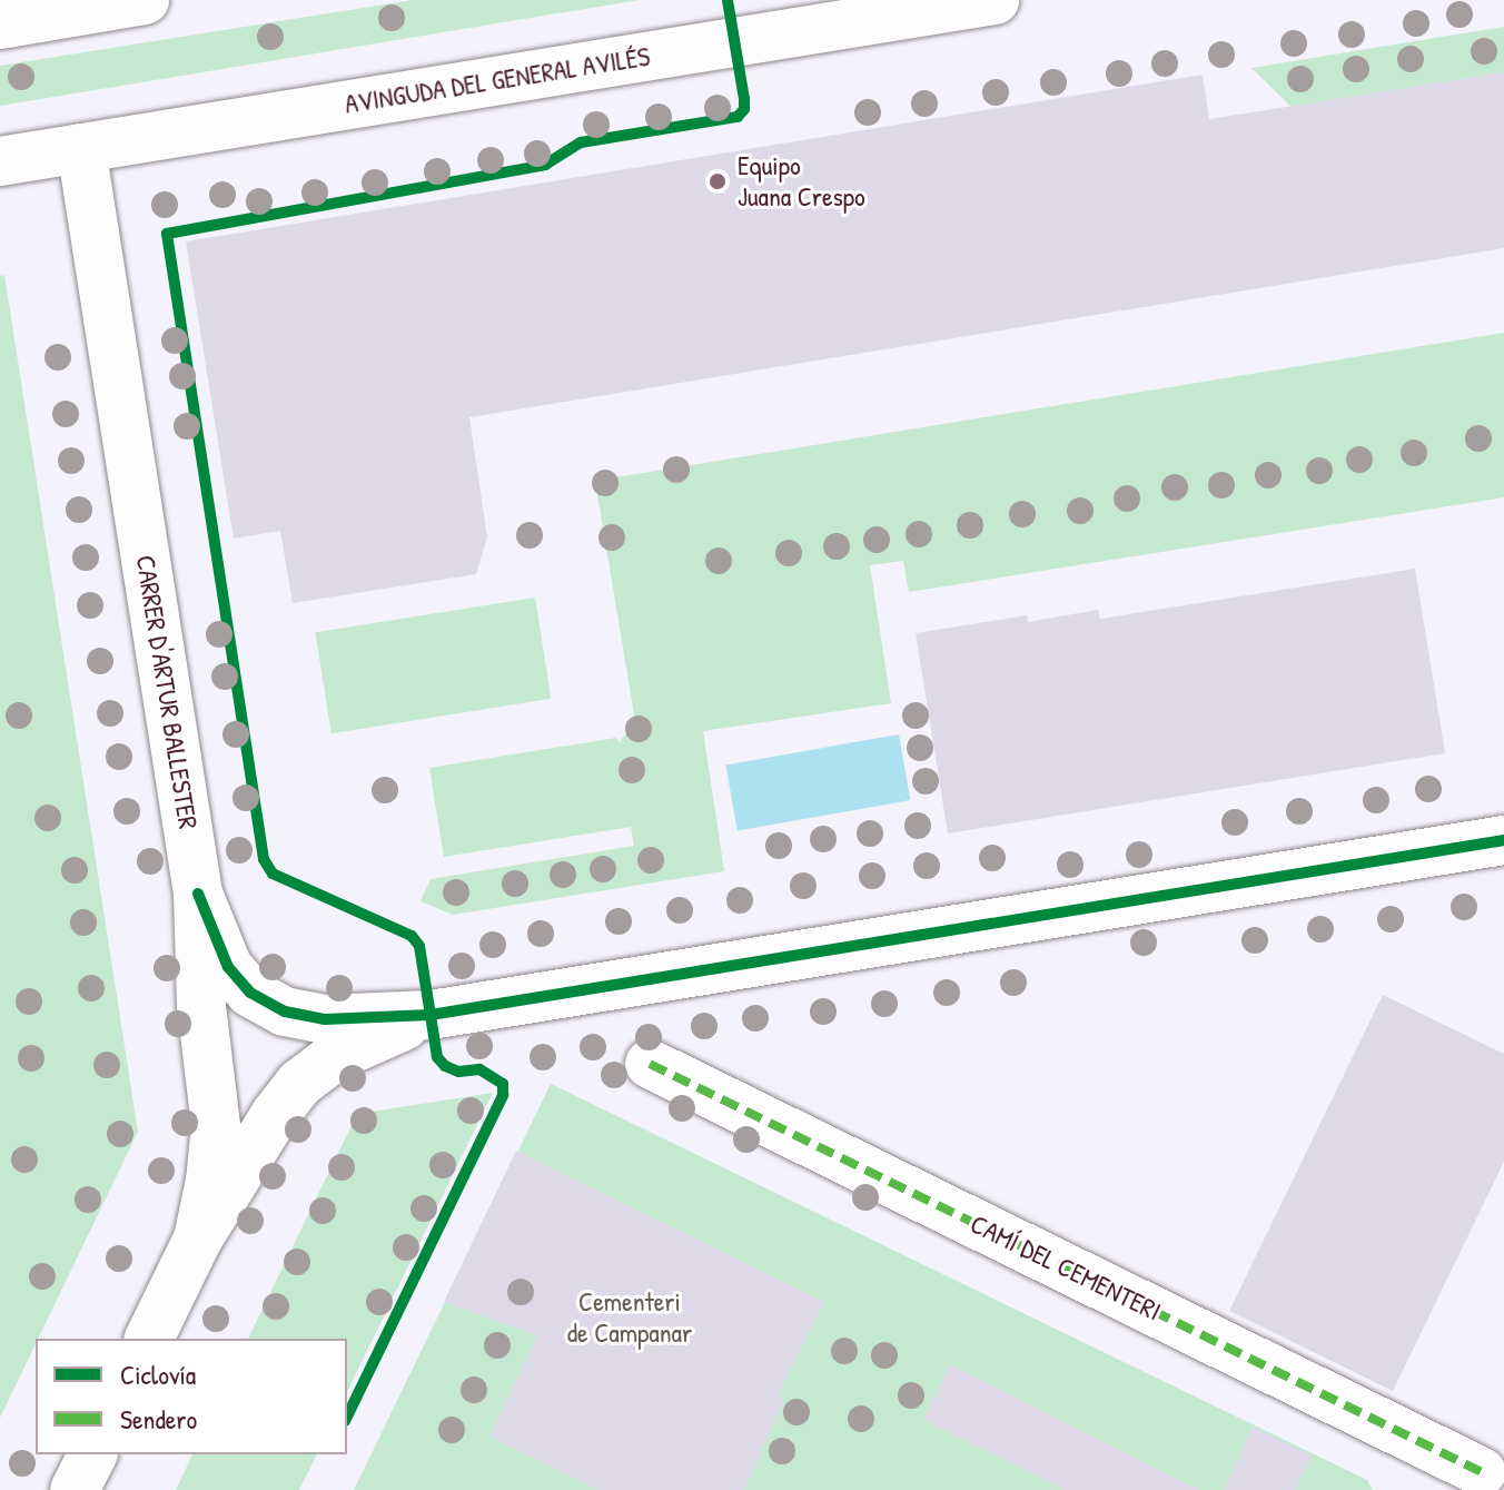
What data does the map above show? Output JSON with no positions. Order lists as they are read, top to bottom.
{
  "streets": {
    "street": ["AVINGUDA DEL GENERAL AVILÉS", "CARRER D'ARTUR BALLESTER", "CAMÍ DEL CEMENTERI"]
  },
  "crossings": [
    ["AVINGUDA DEL GENERAL AVILÉS", "CARRER D'ARTUR BALLESTER"]
  ],
  "parks": ["Cementeri de Campanar"],
  "places": ["Equipo Juana Crespo"],
  "legend": ["Ciclovía", "Sendero"]
}
